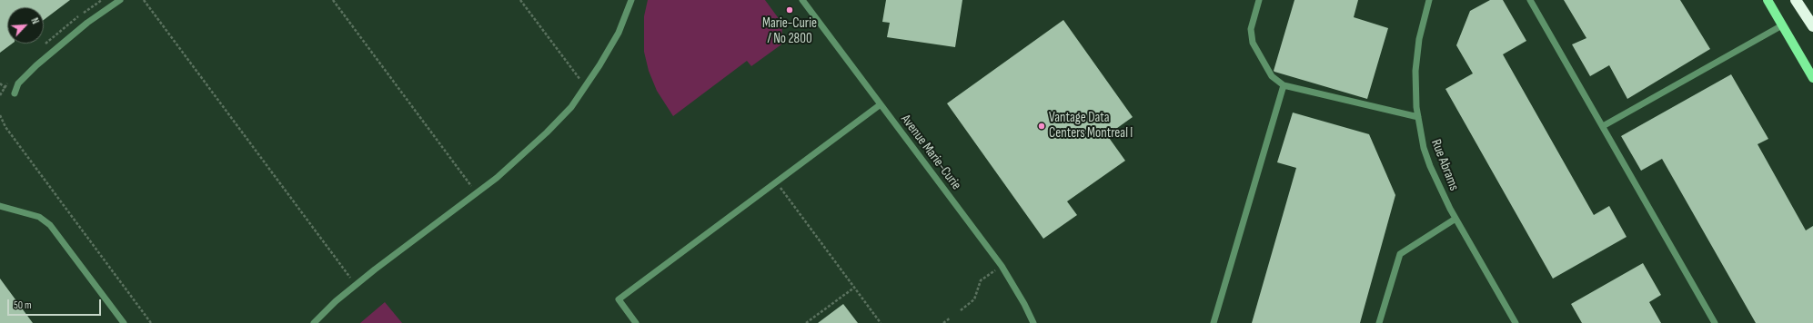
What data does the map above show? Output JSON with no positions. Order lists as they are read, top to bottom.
{
  "streets": {
    "street": ["Avenue Marie-Curie", "Rue Abrams"]
  },
  "places": ["Marie-Curie / No 2800", "Vantage Data Centers Montreal I"],
  "scale_bar": "50 m",
  "north": "top right"
}
